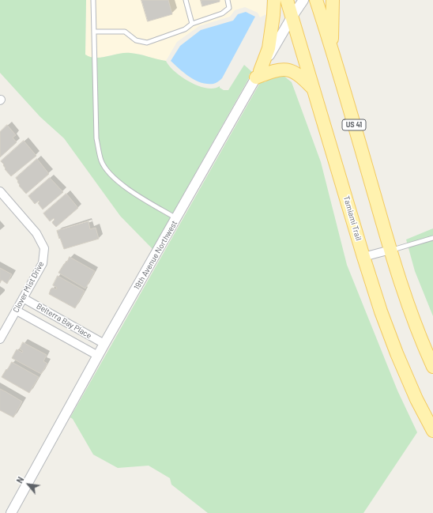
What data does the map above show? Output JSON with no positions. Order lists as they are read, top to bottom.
{
  "streets": {
    "main road": ["US 41", "Tamiami Trail"],
    "street": ["19th Avenue Northwest", "Clover Mist Drive", "Belterra Bay Place"]
  },
  "crossings": [
    ["Tamiami Trail", "19th Avenue Northwest"],
    ["19th Avenue Northwest", "Belterra Bay Place"],
    ["Clover Mist Drive", "Belterra Bay Place"]
  ],
  "north": "top left"
}
